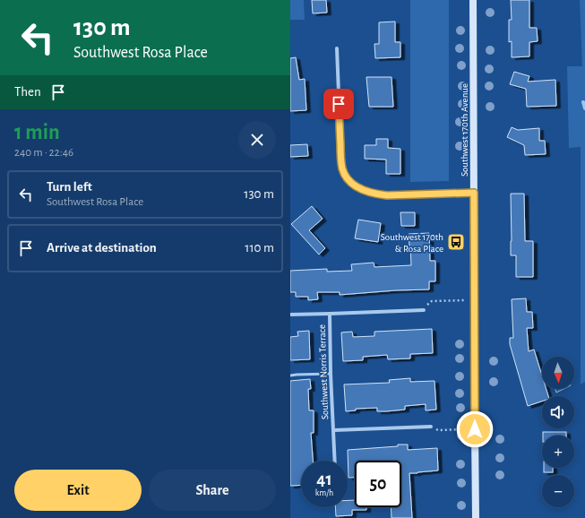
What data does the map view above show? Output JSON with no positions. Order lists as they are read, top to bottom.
{
  "streets": {
    "main road": ["Southwest 170th Avenue"],
    "street": ["Southwest Norris Terrace"]
  },
  "places": {
    "bus stop": ["Southwest 170th & Rosa Place"]
  },
  "north": "bottom",
  "page": {
    "turn": ["130 m", "Southwest Rosa Place"],
    "then": "Then",
    "heading": ["1 min", "240 m · 22:46"],
    "list": [
      {
        "name": "Turn left",
        "note": "Southwest Rosa Place",
        "value": "130 m"
      },
      {
        "name": "Arrive at destination",
        "value": "110 m"
      }
    ],
    "map_buttons": ["+", "−"],
    "speed": "41 km/h",
    "limit": "50",
    "buttons": ["Exit", "Share"]
  }
}
